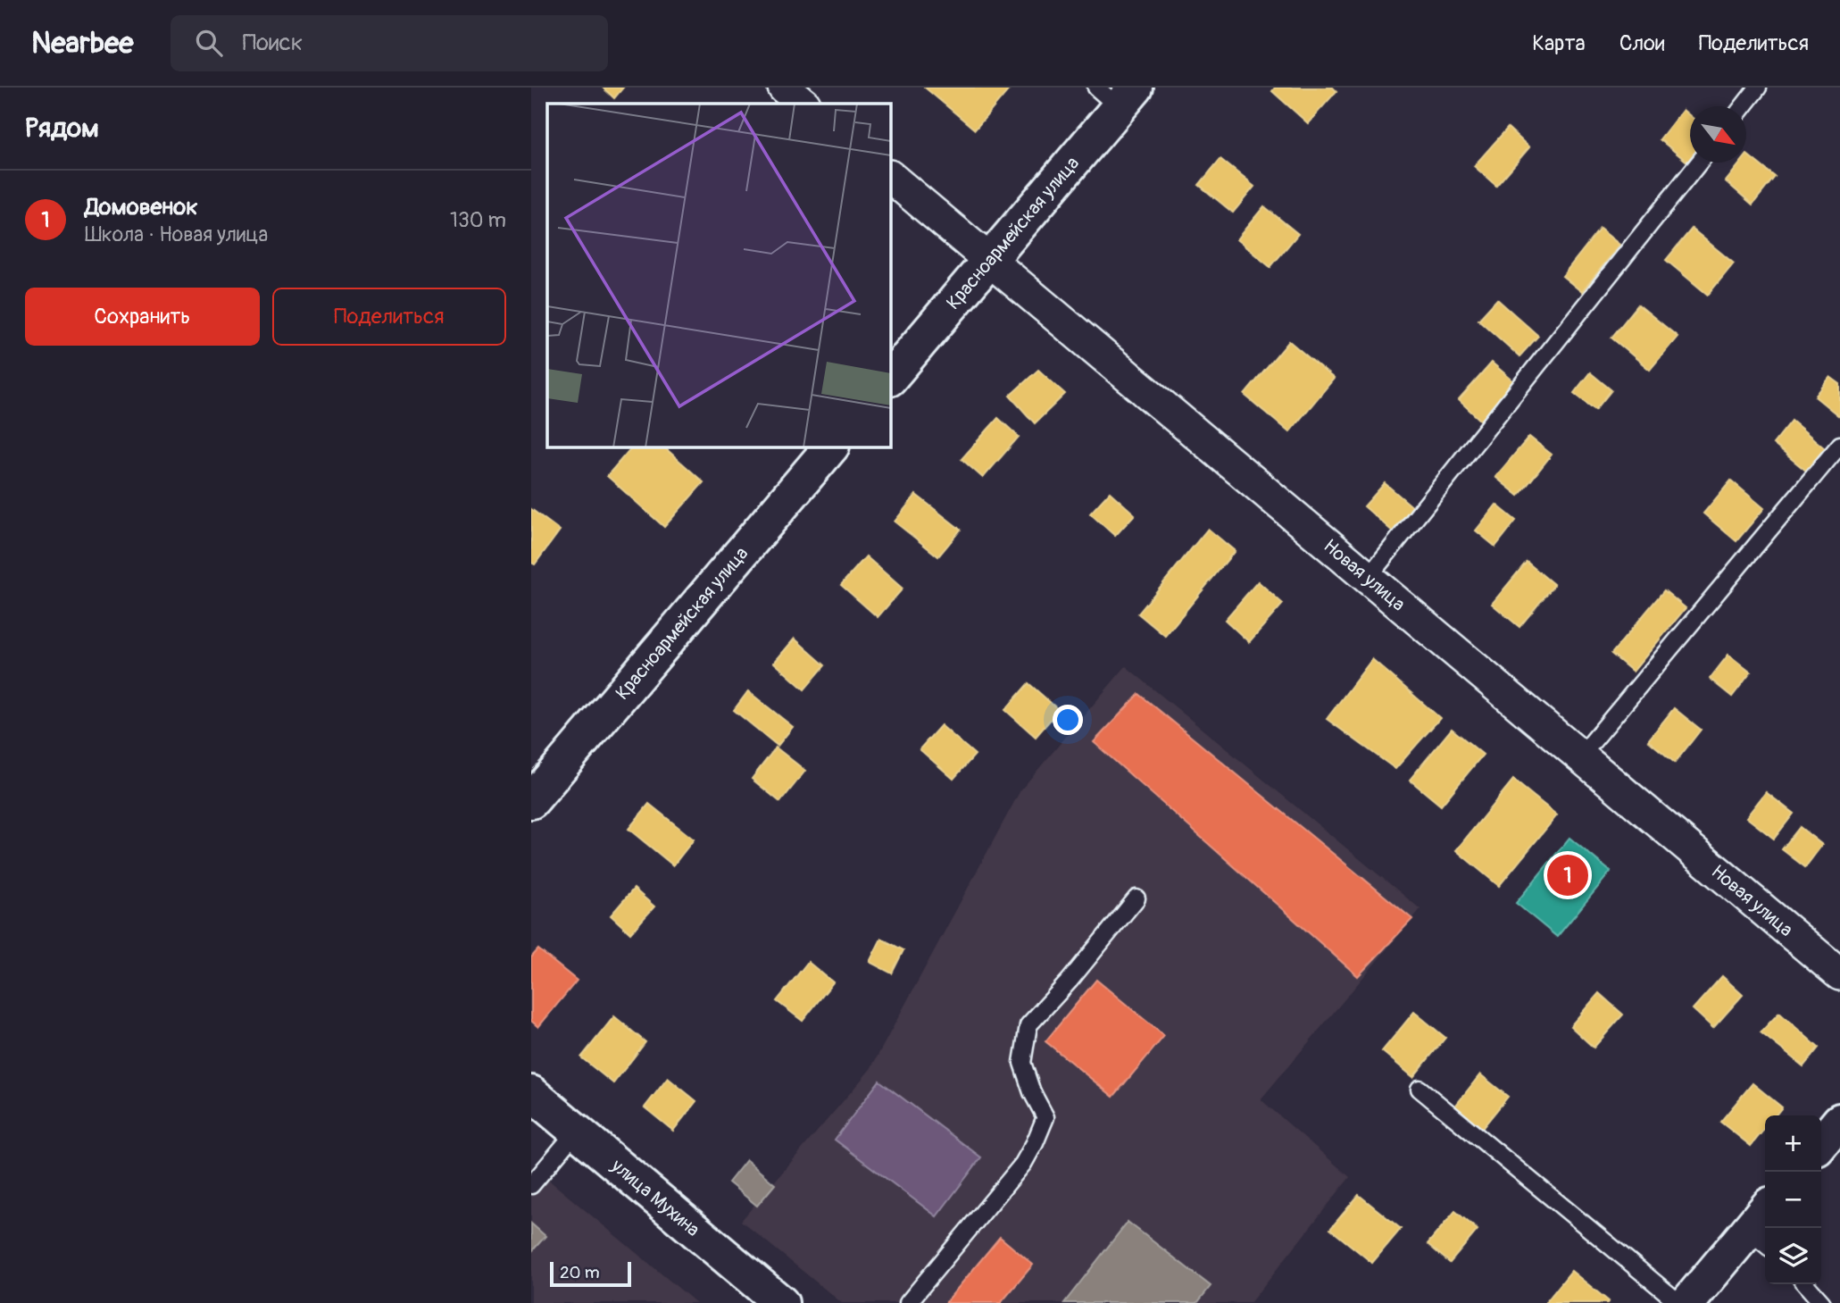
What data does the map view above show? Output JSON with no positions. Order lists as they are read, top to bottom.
{
  "streets": {
    "main road": ["Красноармейская улица", "улица Мухина"],
    "street": ["Новая улица"]
  },
  "crossings": [
    ["Красноармейская улица", "Новая улица"]
  ],
  "scale_bar": "20 m",
  "north": "bottom right",
  "page": {
    "header": "Nearbee",
    "search": "Поиск",
    "nav": ["Карта", "Слои", "Поделиться"],
    "heading": "Рядом",
    "list": [
      {
        "mark": "1",
        "name": "Домовенок",
        "note": "Школа · Новая улица",
        "value": "130 m"
      }
    ],
    "buttons": ["Сохранить", "Поделиться"],
    "pins": "1",
    "map_buttons": ["+", "−"],
    "scale": "20 m"
  }
}
